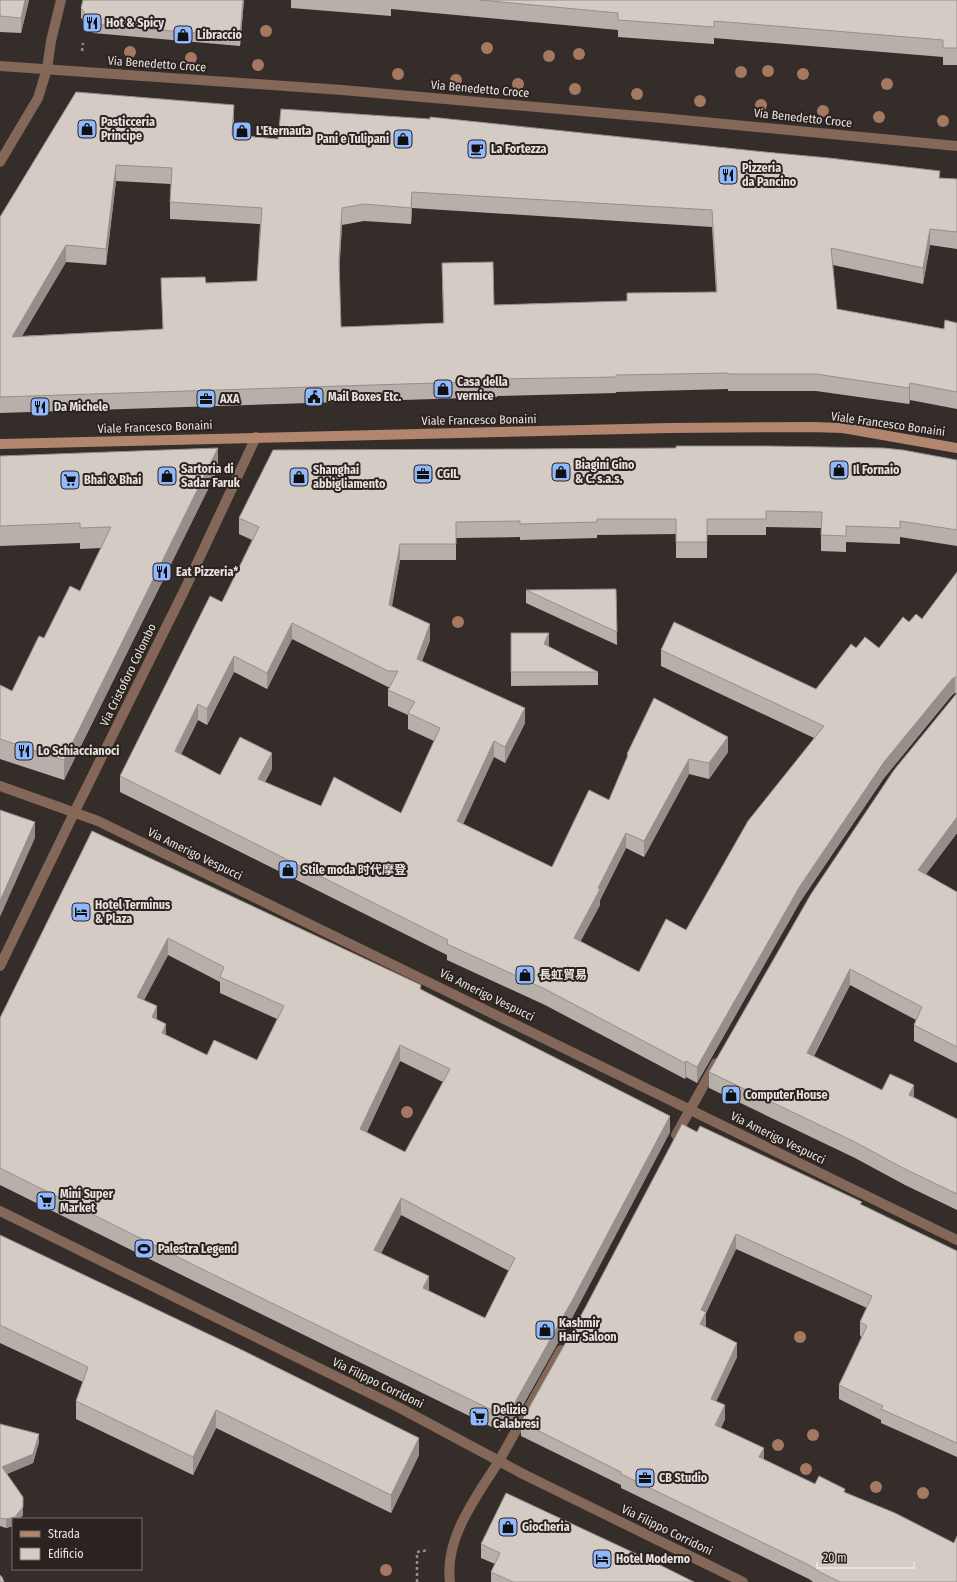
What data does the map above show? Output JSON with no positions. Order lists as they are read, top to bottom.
{
  "streets": {
    "main road": ["Viale Francesco Bonaini"],
    "street": [
      "Via Benedetto Croce",
      "Via Cristoforo Colombo",
      "Via Amerigo Vespucci",
      "Via Filippo Corridoni"
    ]
  },
  "crossings": [
    ["Viale Francesco Bonaini", "Via Cristoforo Colombo"],
    ["Via Cristoforo Colombo", "Via Amerigo Vespucci"]
  ],
  "places": {
    "restaurant": [
      "Hot & Spicy",
      "Pizzeria da Pancino",
      "Da Michele",
      "Eat Pizzeria*",
      "Lo Schiaccianoci"
    ],
    "shop": [
      "Libraccio",
      "Pasticceria Principe",
      "L'Eternauta",
      "Pani e Tulipani",
      "Casa della vernice",
      "Il Fornaio",
      "Biagini Gino & C. s.a.s.",
      "Sartoria di Sadar Faruk",
      "Shanghai abbigliamento",
      "Stile moda 时代摩登",
      "長虹貿易",
      "Computer House",
      "Kashmir Hair Saloon",
      "Giocheria"
    ],
    "cafe": ["La Fortezza"],
    "public building": ["Mail Boxes Etc."],
    "office": ["AXA", "CGIL", "CB Studio"],
    "supermarket": ["Bhai & Bhai", "Mini Super Market", "Delizie Calabresi"],
    "hotel": ["Hotel Terminus & Plaza", "Hotel Moderno"],
    "sports": ["Palestra Legend"]
  },
  "legend": ["Strada", "Edificio"],
  "scale_bar": "20 m"
}
